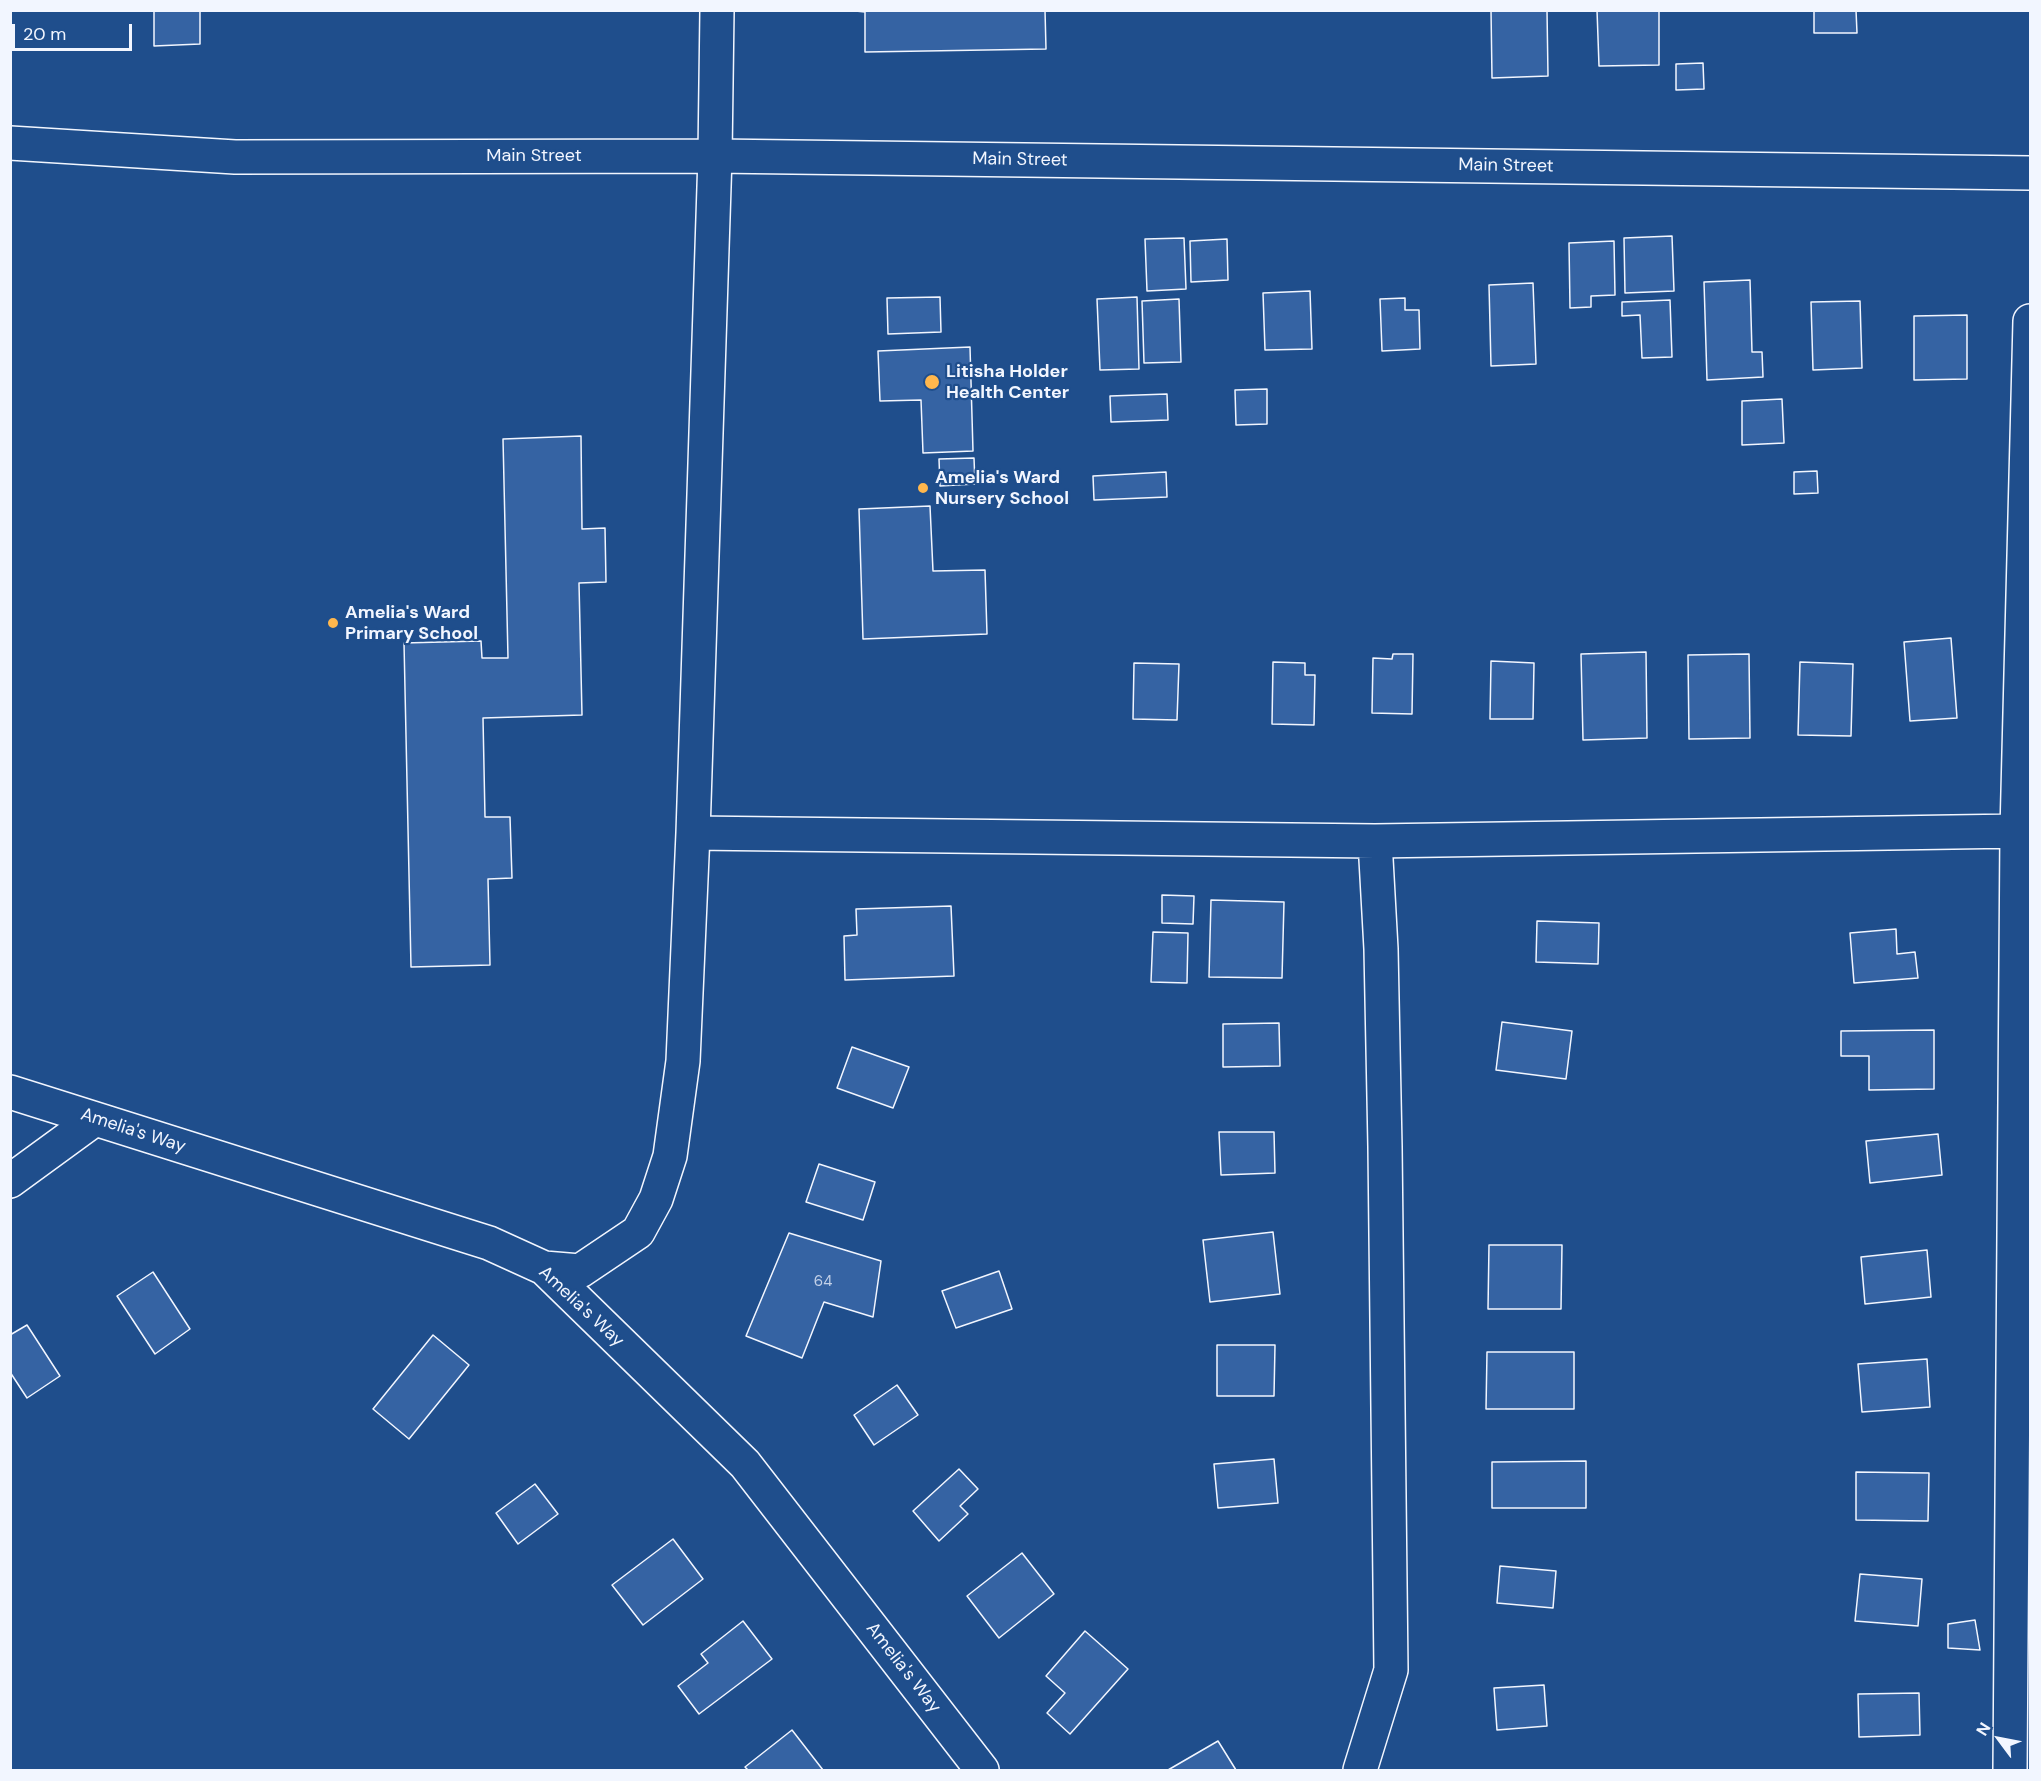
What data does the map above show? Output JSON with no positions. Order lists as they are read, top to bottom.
{
  "streets": {
    "street": ["Main Street", "Amelia's Way"]
  },
  "places": ["Litisha Holder Health Center", "Amelia's Ward Nursery School", "Amelia's Ward Primary School"],
  "house_numbers": ["64"],
  "scale_bar": "20 m",
  "north": "top left"
}
